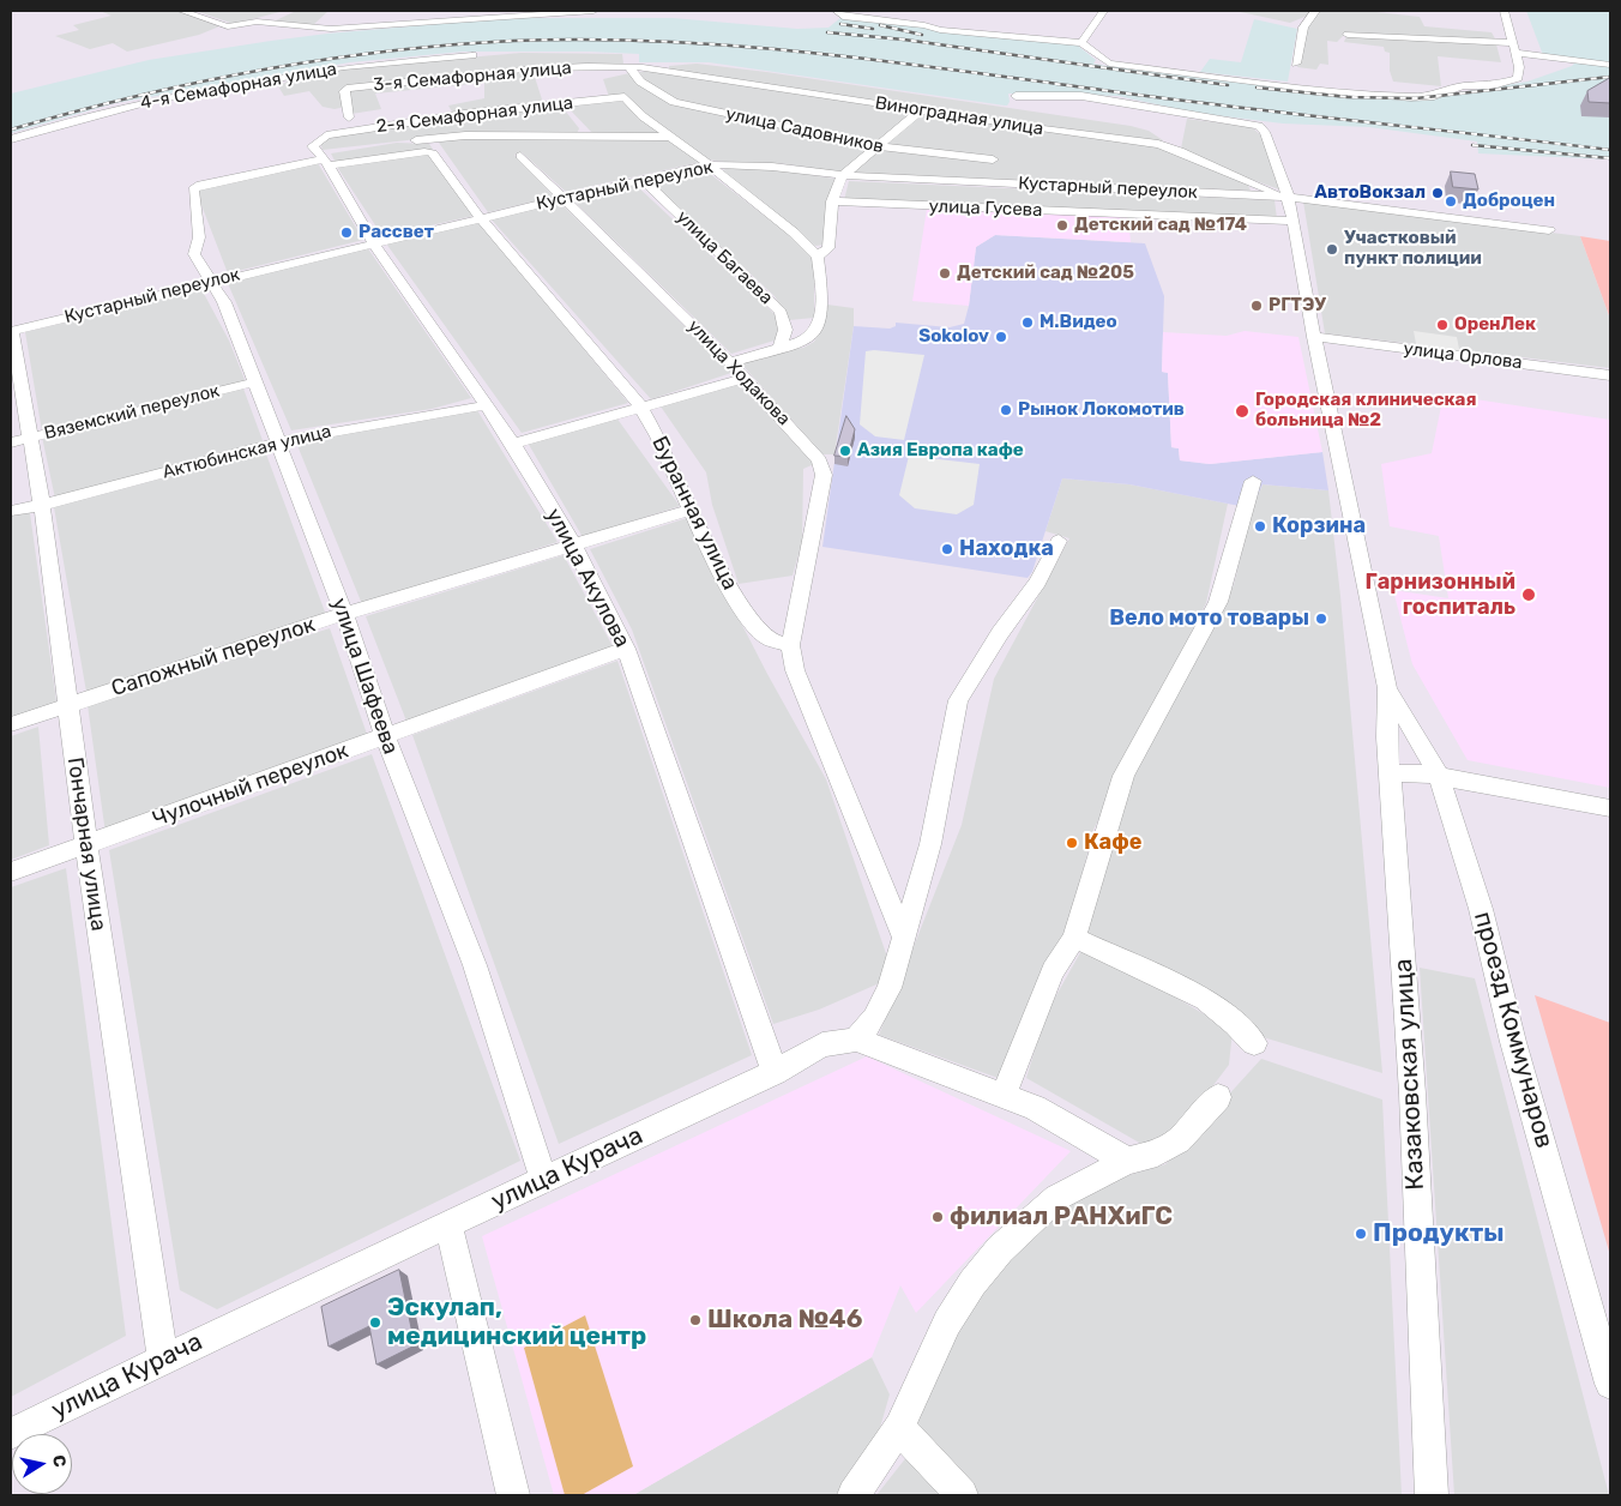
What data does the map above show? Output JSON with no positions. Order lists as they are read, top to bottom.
{
  "streets": {
    "street": [
      "3-я Семафорная улица",
      "4-я Семафорная улица",
      "2-я Семафорная улица",
      "Виноградная улица",
      "улица Садовников",
      "Кустарный переулок",
      "улица Гусева",
      "улица Багаева",
      "улица Орлова",
      "улица Ходакова",
      "Вяземский переулок",
      "Актюбинская улица",
      "Буранная улица",
      "улица Акулова",
      "Сапожный переулок",
      "улица Шафеева",
      "Чулочный переулок",
      "Гончарная улица",
      "проезд Коммунаров",
      "Казаковская улица",
      "улица Курача"
    ]
  },
  "crossings": [
    ["3-я Семафорная улица", "Виноградная улица"],
    ["3-я Семафорная улица", "улица Садовников"],
    ["2-я Семафорная улица", "Буранная улица"],
    ["2-я Семафорная улица", "улица Акулова"],
    ["2-я Семафорная улица", "улица Шафеева"],
    ["Виноградная улица", "улица Садовников"],
    ["Виноградная улица", "Кустарный переулок"],
    ["Виноградная улица", "проезд Коммунаров"],
    ["Кустарный переулок", "улица Багаева"],
    ["Кустарный переулок", "улица Ходакова"],
    ["Кустарный переулок", "Буранная улица"],
    ["Кустарный переулок", "улица Акулова"],
    ["Кустарный переулок", "улица Шафеева"],
    ["Кустарный переулок", "Гончарная улица"],
    ["Кустарный переулок", "проезд Коммунаров"],
    ["улица Гусева", "проезд Коммунаров"],
    ["улица Орлова", "проезд Коммунаров"],
    ["улица Ходакова", "Буранная улица"],
    ["Вяземский переулок", "улица Шафеева"],
    ["Вяземский переулок", "Гончарная улица"],
    ["Актюбинская улица", "улица Акулова"],
    ["Актюбинская улица", "улица Шафеева"],
    ["Актюбинская улица", "Гончарная улица"],
    ["Буранная улица", "улица Акулова"],
    ["Буранная улица", "Сапожный переулок"],
    ["Буранная улица", "улица Шафеева"],
    ["улица Акулова", "Сапожный переулок"],
    ["улица Акулова", "улица Шафеева"],
    ["улица Акулова", "Чулочный переулок"],
    ["улица Акулова", "улица Курача"],
    ["Сапожный переулок", "улица Шафеева"],
    ["Сапожный переулок", "Гончарная улица"],
    ["улица Шафеева", "Чулочный переулок"],
    ["улица Шафеева", "улица Курача"],
    ["Чулочный переулок", "Гончарная улица"],
    ["Гончарная улица", "улица Курача"],
    ["проезд Коммунаров", "Казаковская улица"]
  ],
  "places": [
    "АвтоВокзал",
    "Доброцен",
    "Детский сад №174",
    "Рассвет",
    "Участковый пункт полиции",
    "Детский сад №205",
    "РГТЭУ",
    "М.Видео",
    "ОренЛек",
    "Sokolov",
    "Рынок Локомотив",
    "Городская клиническая больница №2",
    "Азия Европа кафе",
    "Корзина",
    "Находка",
    "Гарнизонный госпиталь",
    "Вело мото товары",
    "Кафе",
    "филиал РАНХиГС",
    "Продукты",
    "Школа №46",
    "Эскулап, медицинский центр"
  ],
  "north": "right"
}
